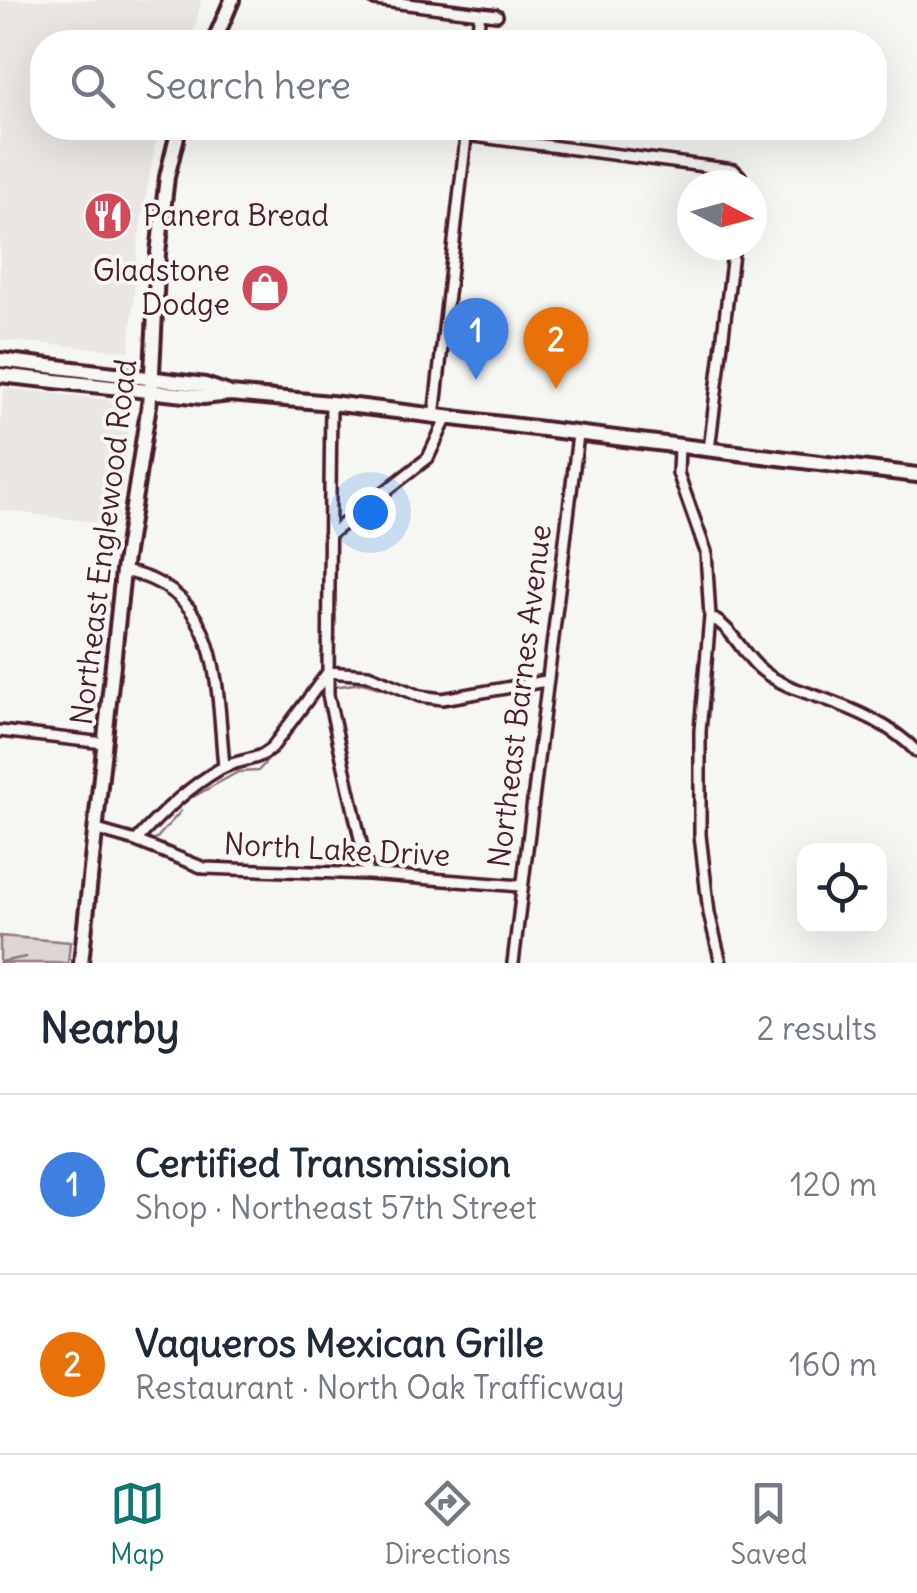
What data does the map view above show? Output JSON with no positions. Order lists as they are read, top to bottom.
{
  "streets": {
    "main road": ["Northeast Englewood Road"],
    "street": ["Northeast Barnes Avenue", "North Lake Drive"]
  },
  "crossings": [
    ["Northeast Englewood Road", "North Lake Drive"],
    ["Northeast Barnes Avenue", "North Lake Drive"]
  ],
  "places": {
    "restaurant": ["Panera Bread"],
    "shop": ["Gladstone Dodge"]
  },
  "north": "right",
  "page": {
    "search": "Search here",
    "pins": ["1", "2"],
    "heading": ["Nearby", "2 results"],
    "list": [
      {
        "mark": "1",
        "name": "Certified Transmission",
        "note": "Shop · Northeast 57th Street",
        "value": "120 m"
      },
      {
        "mark": "2",
        "name": "Vaqueros Mexican Grille",
        "note": "Restaurant · North Oak Trafficway",
        "value": "160 m"
      }
    ],
    "nav": ["Map", "Directions", "Saved"]
  }
}
